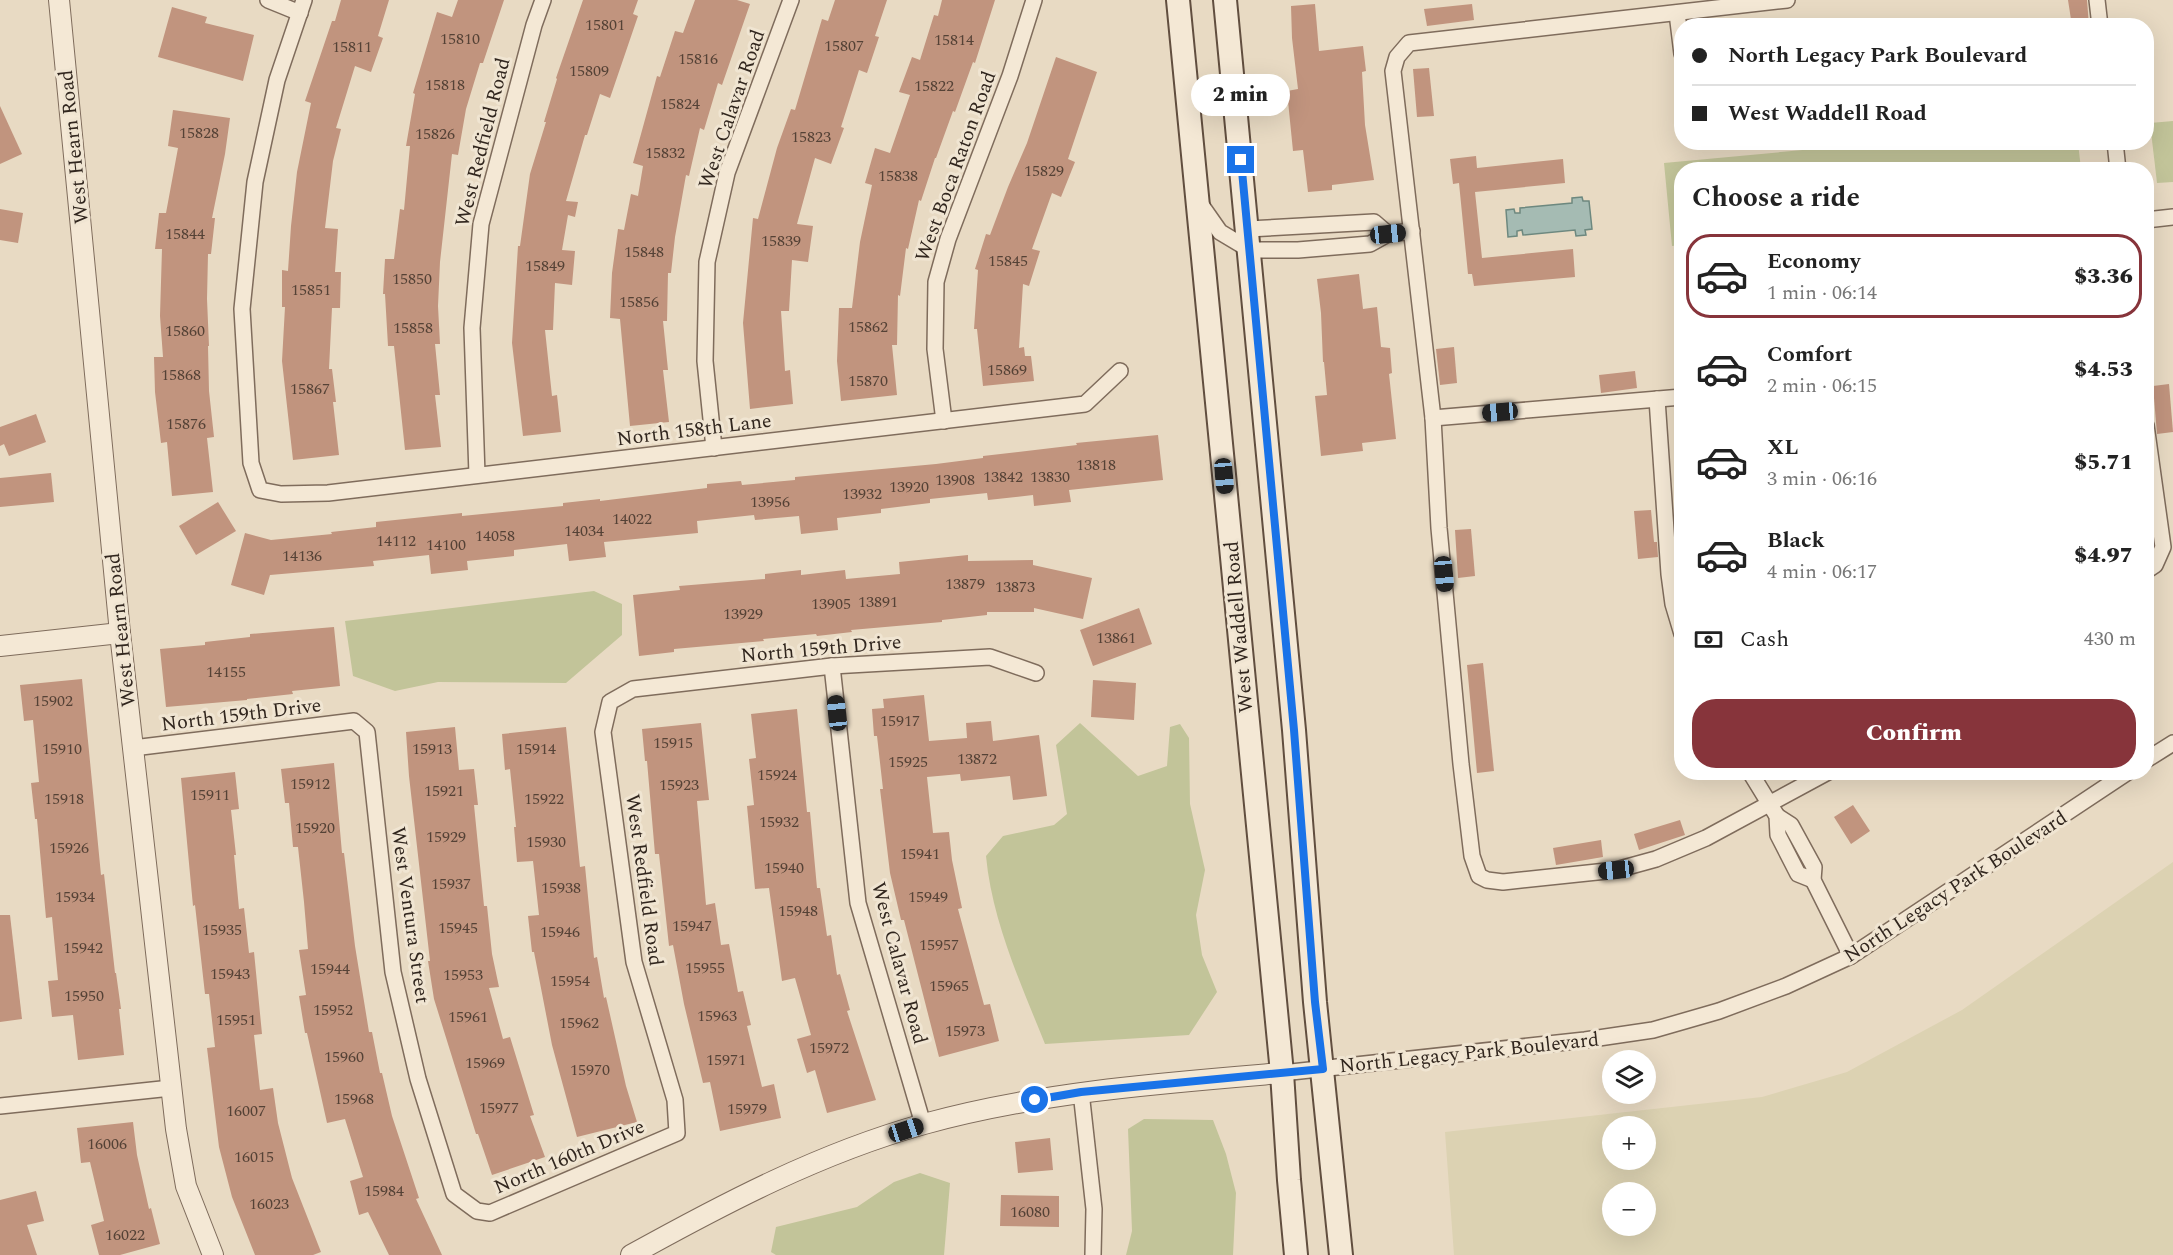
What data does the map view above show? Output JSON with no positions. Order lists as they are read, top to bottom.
{
  "streets": {
    "main road": ["West Waddell Road"],
    "street": [
      "West Calavar Road",
      "West Redfield Road",
      "West Hearn Road",
      "West Boca Raton Road",
      "North 158th Lane",
      "North 159th Drive",
      "North Legacy Park Boulevard",
      "West Ventura Street",
      "North 160th Drive"
    ]
  },
  "crossings": [
    ["West Calavar Road", "North 158th Lane"],
    ["West Calavar Road", "North 159th Drive"],
    ["West Calavar Road", "North Legacy Park Boulevard"],
    ["West Redfield Road", "North 158th Lane"],
    ["West Redfield Road", "North 159th Drive"],
    ["West Redfield Road", "North 160th Drive"],
    ["West Hearn Road", "North 159th Drive"],
    ["West Boca Raton Road", "North 158th Lane"],
    ["West Waddell Road", "North Legacy Park Boulevard"],
    ["North 159th Drive", "West Ventura Street"],
    ["West Ventura Street", "North 160th Drive"]
  ],
  "house_numbers": [
    "15801",
    "15810",
    "15814",
    "15807",
    "15811",
    "15816",
    "15809",
    "15818",
    "15822",
    "15824",
    "15828",
    "15826",
    "15823",
    "15832",
    "15829",
    "15838",
    "15844",
    "15839",
    "15848",
    "15845",
    "15849",
    "15850",
    "15851",
    "15856",
    "15862",
    "15858",
    "15860",
    "15869",
    "15868",
    "15870",
    "15867",
    "15876",
    "13818",
    "13842",
    "13830",
    "13908",
    "13920",
    "13932",
    "13956",
    "14022",
    "14034",
    "14058",
    "14112",
    "14100",
    "14136",
    "13879",
    "13873",
    "13891",
    "13905",
    "13929",
    "13861",
    "14155",
    "15902",
    "15917",
    "15915",
    "15910",
    "15913",
    "15914",
    "13872",
    "15925",
    "15924",
    "15912",
    "15923",
    "15921",
    "15911",
    "15918",
    "15922",
    "15932",
    "15920",
    "15929",
    "15930",
    "15926",
    "15941",
    "15940",
    "15937",
    "15938",
    "15934",
    "15949",
    "15948",
    "15947",
    "15945",
    "15935",
    "15946",
    "15957",
    "15942",
    "15955",
    "15944",
    "15943",
    "15953",
    "15954",
    "15965",
    "15950",
    "15952",
    "15963",
    "15961",
    "15951",
    "15962",
    "15973",
    "15972",
    "15960",
    "15971",
    "15969",
    "15970",
    "15968",
    "15977",
    "15979",
    "16007",
    "16006",
    "16015",
    "15984",
    "16023",
    "16080",
    "16022"
  ],
  "page": {
    "banner": ["North Legacy Park Boulevard", "West Waddell Road"],
    "bubble": "2 min",
    "heading": "Choose a ride",
    "list": [
      {
        "name": "Economy",
        "note": "1 min · 06:14",
        "value": "$3.36"
      },
      {
        "name": "Comfort",
        "note": "2 min · 06:15",
        "value": "$4.53"
      },
      {
        "name": "XL",
        "note": "3 min · 06:16",
        "value": "$5.71"
      },
      {
        "name": "Black",
        "note": "4 min · 06:17",
        "value": "$4.97"
      }
    ],
    "pay": ["Cash", "430 m"],
    "buttons": "Confirm",
    "map_buttons": ["+", "−"]
  }
}
